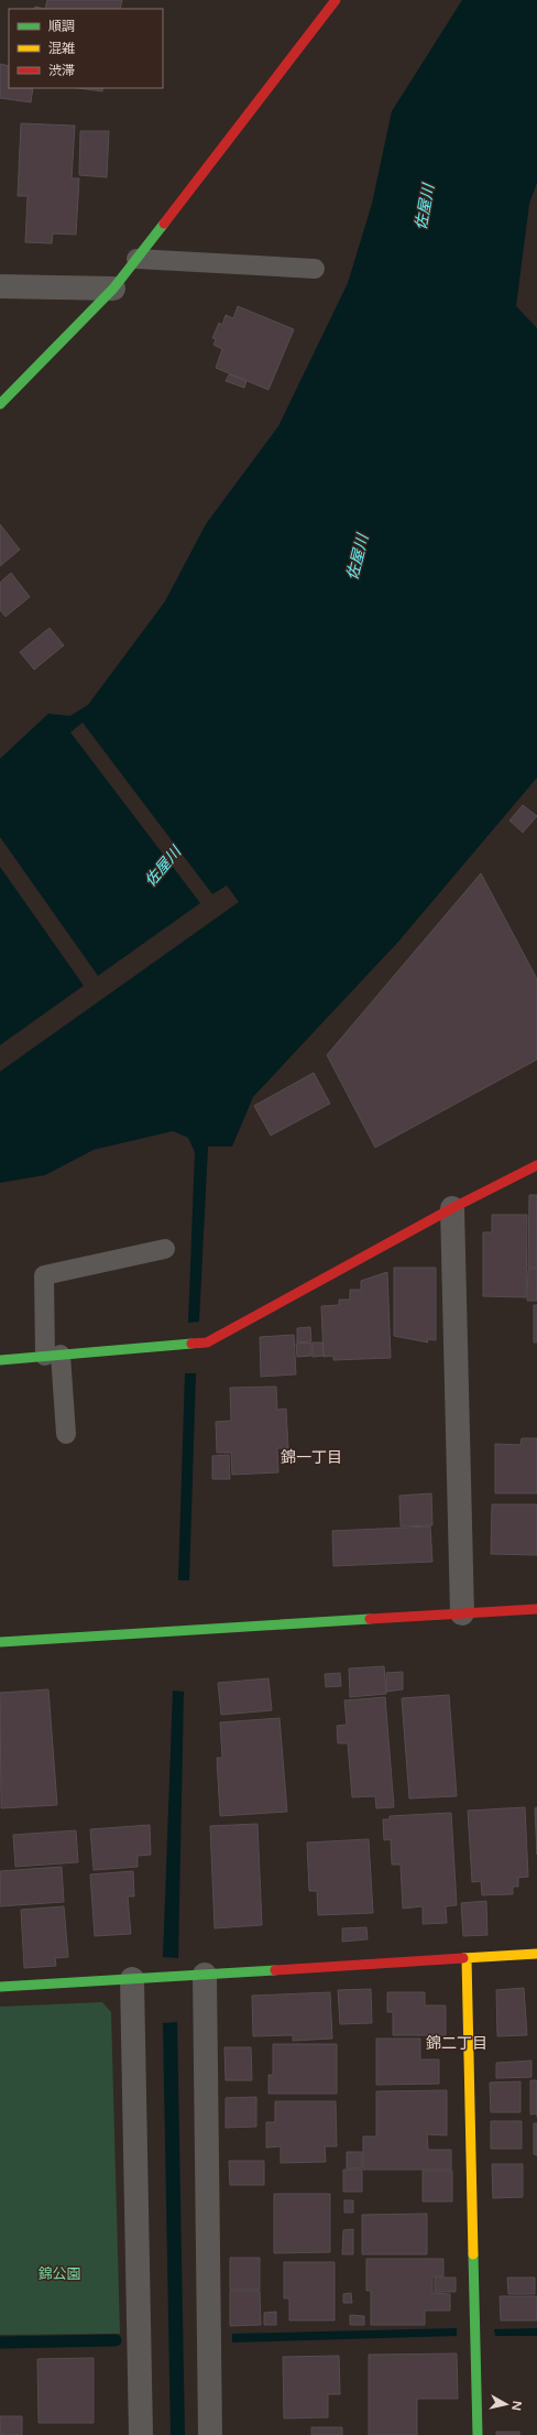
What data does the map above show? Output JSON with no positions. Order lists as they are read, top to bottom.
{
  "districts": ["錦一丁目", "錦二丁目"],
  "water": ["佐屋川"],
  "parks": ["錦公園"],
  "legend": ["順調", "混雑", "渋滞"],
  "north": "right"
}
